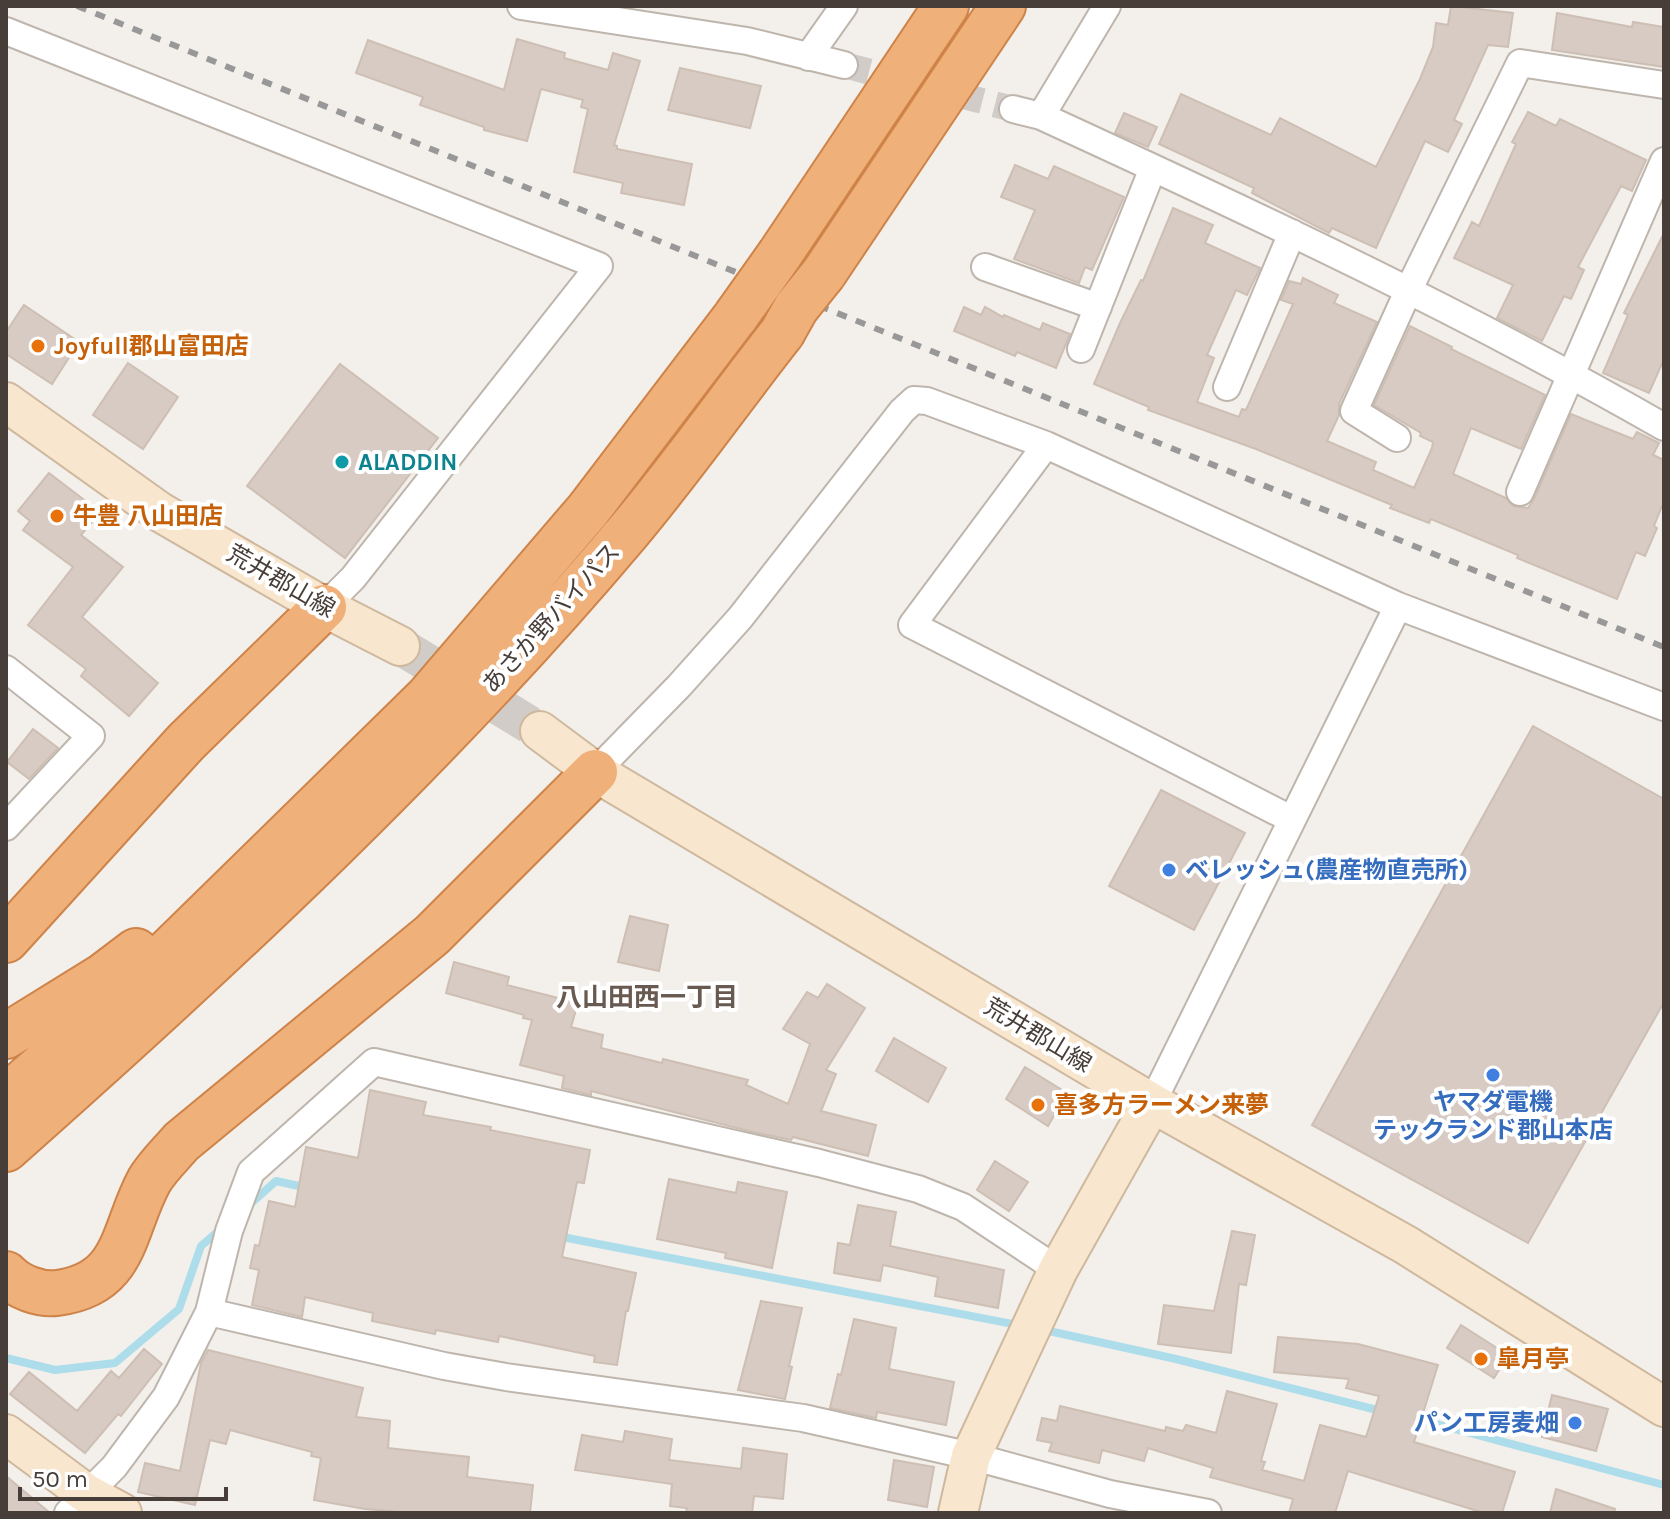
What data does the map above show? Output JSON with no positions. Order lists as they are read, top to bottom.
{
  "streets": {
    "highway": ["あさか野バイパス"],
    "main road": ["荒井郡山線"]
  },
  "districts": ["八山田西一丁目"],
  "places": [
    "Joyfull郡山富田店",
    "ALADDIN",
    "牛豊 八山田店",
    "ベレッシュ(農産物直売所)",
    "ヤマダ電機 テックランド郡山本店",
    "喜多方ラーメン来夢",
    "皐月亭",
    "パン工房麦畑"
  ],
  "scale_bar": "50 m"
}
